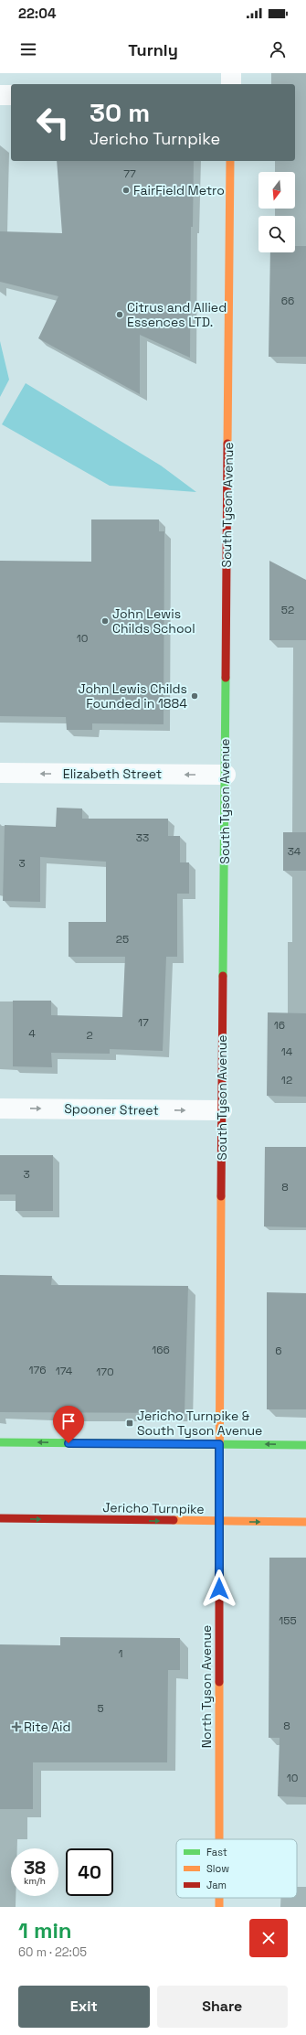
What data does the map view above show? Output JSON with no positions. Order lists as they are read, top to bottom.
{
  "streets": {
    "street": [
      "South Tyson Avenue",
      "Elizabeth Street",
      "Spooner Street",
      "Jericho Turnpike",
      "North Tyson Avenue"
    ]
  },
  "crossings": [
    ["South Tyson Avenue", "Elizabeth Street"],
    ["South Tyson Avenue", "Spooner Street"],
    ["South Tyson Avenue", "North Tyson Avenue"],
    ["Jericho Turnpike", "North Tyson Avenue"]
  ],
  "one_way": ["Elizabeth Street", "Spooner Street", "Jericho Turnpike"],
  "places": {
    "other": [
      "FairField Metro",
      "Citrus and Allied Essences LTD.",
      "John Lewis Childs School",
      "John Lewis Childs Founded in 1884"
    ],
    "transit": ["Jericho Turnpike & South Tyson Avenue"],
    "health": ["Rite Aid"]
  },
  "house_numbers": [
    "77",
    "66",
    "52",
    "10",
    "33",
    "34",
    "3",
    "25",
    "17",
    "16",
    "4",
    "2",
    "14",
    "12",
    "3",
    "8",
    "166",
    "6",
    "176",
    "174",
    "170",
    "155",
    "1",
    "5",
    "8",
    "10"
  ],
  "legend": ["Fast", "Slow", "Jam"],
  "north": "bottom",
  "page": {
    "status": "22:04",
    "header": "Turnly",
    "turn": ["30 m", "Jericho Turnpike"],
    "speed": "38 km/h",
    "limit": "40",
    "heading": ["1 min", "60 m · 22:05"],
    "buttons": ["Exit", "Share"]
  }
}
